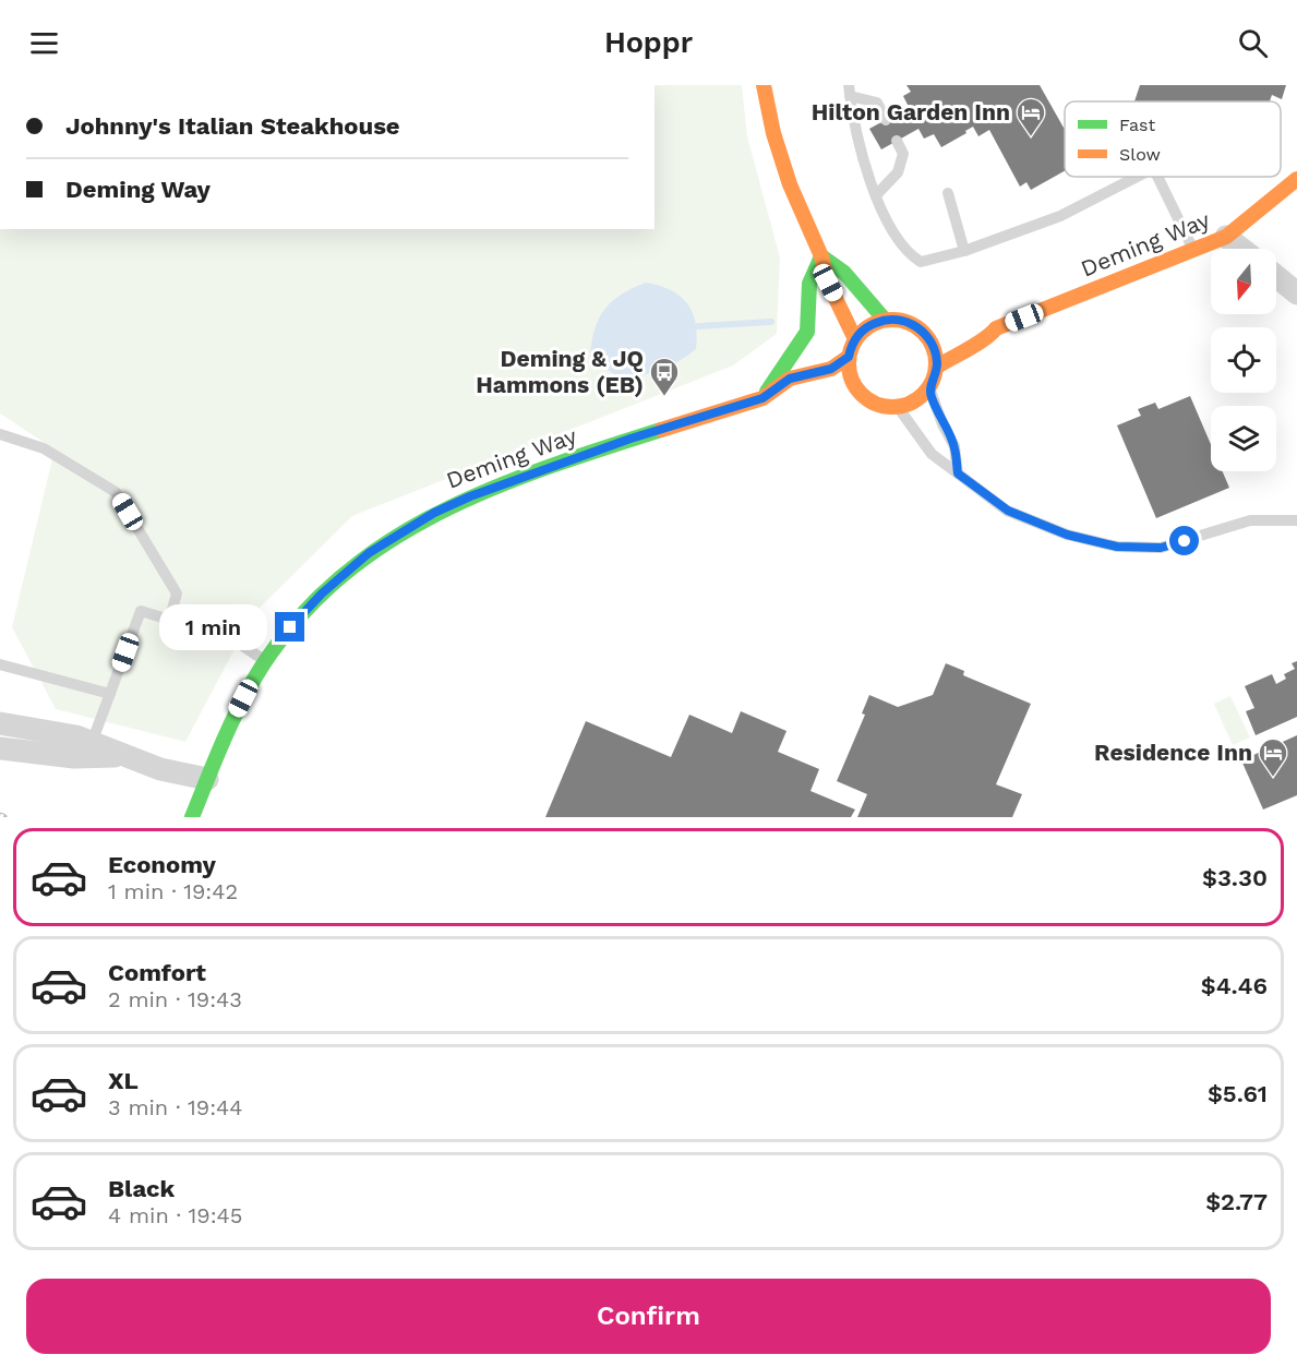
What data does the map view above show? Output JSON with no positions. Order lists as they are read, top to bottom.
{
  "streets": {
    "street": ["Deming Way"]
  },
  "places": {
    "hotel": ["Hilton Garden Inn", "Residence Inn"],
    "bus stop": ["Deming & JQ Hammons (EB)"]
  },
  "legend": ["Fast", "Slow"],
  "north": "bottom",
  "page": {
    "header": "Hoppr",
    "banner": ["Johnny's Italian Steakhouse", "Deming Way"],
    "bubble": "1 min",
    "list": [
      {
        "name": "Economy",
        "note": "1 min · 19:42",
        "value": "$3.30"
      },
      {
        "name": "Comfort",
        "note": "2 min · 19:43",
        "value": "$4.46"
      },
      {
        "name": "XL",
        "note": "3 min · 19:44",
        "value": "$5.61"
      },
      {
        "name": "Black",
        "note": "4 min · 19:45",
        "value": "$2.77"
      }
    ],
    "buttons": "Confirm"
  }
}
